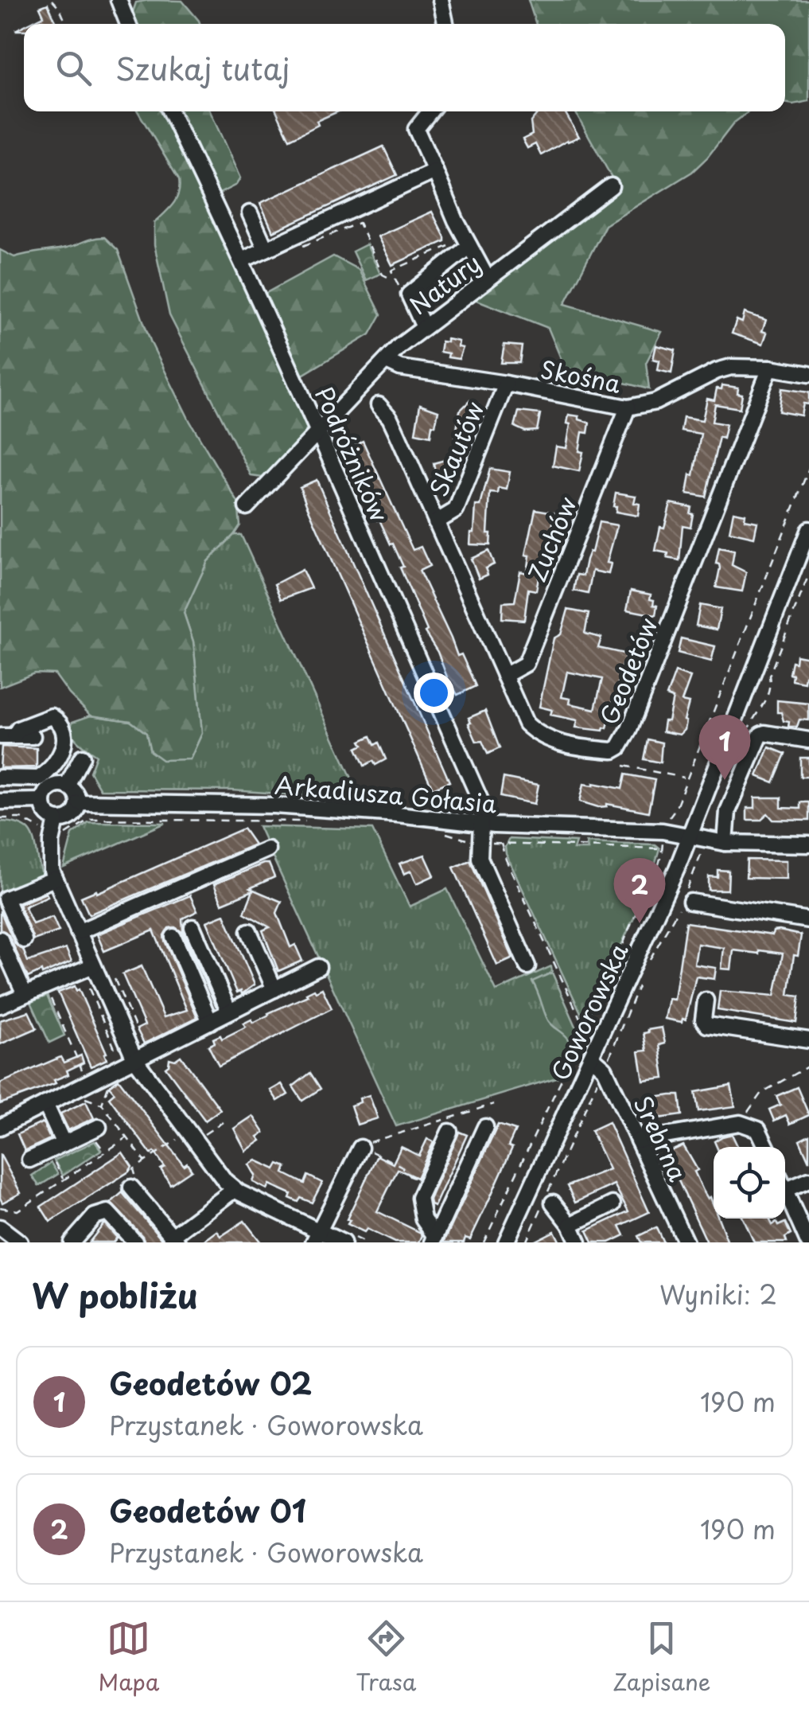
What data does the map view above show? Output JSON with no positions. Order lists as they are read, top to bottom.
{
  "streets": {
    "street": [
      "Natury",
      "Skośna",
      "Skautów",
      "Podróżników",
      "Zuchów",
      "Geodetów",
      "Arkadiusza Gołasia",
      "Goworowska",
      "Srebrna"
    ]
  },
  "crossings": [
    ["Natury", "Skośna"],
    ["Natury", "Podróżników"],
    ["Skośna", "Skautów"],
    ["Skośna", "Zuchów"],
    ["Skośna", "Geodetów"],
    ["Skautów", "Geodetów"],
    ["Podróżników", "Arkadiusza Gołasia"],
    ["Zuchów", "Geodetów"],
    ["Arkadiusza Gołasia", "Goworowska"],
    ["Goworowska", "Srebrna"]
  ],
  "page": {
    "search": "Szukaj tutaj",
    "pins": ["1", "2"],
    "heading": ["W pobliżu", "Wyniki: 2"],
    "list": [
      {
        "mark": "1",
        "name": "Geodetów 02",
        "note": "Przystanek · Goworowska",
        "value": "190 m"
      },
      {
        "mark": "2",
        "name": "Geodetów 01",
        "note": "Przystanek · Goworowska",
        "value": "190 m"
      }
    ],
    "nav": ["Mapa", "Trasa", "Zapisane"]
  }
}
